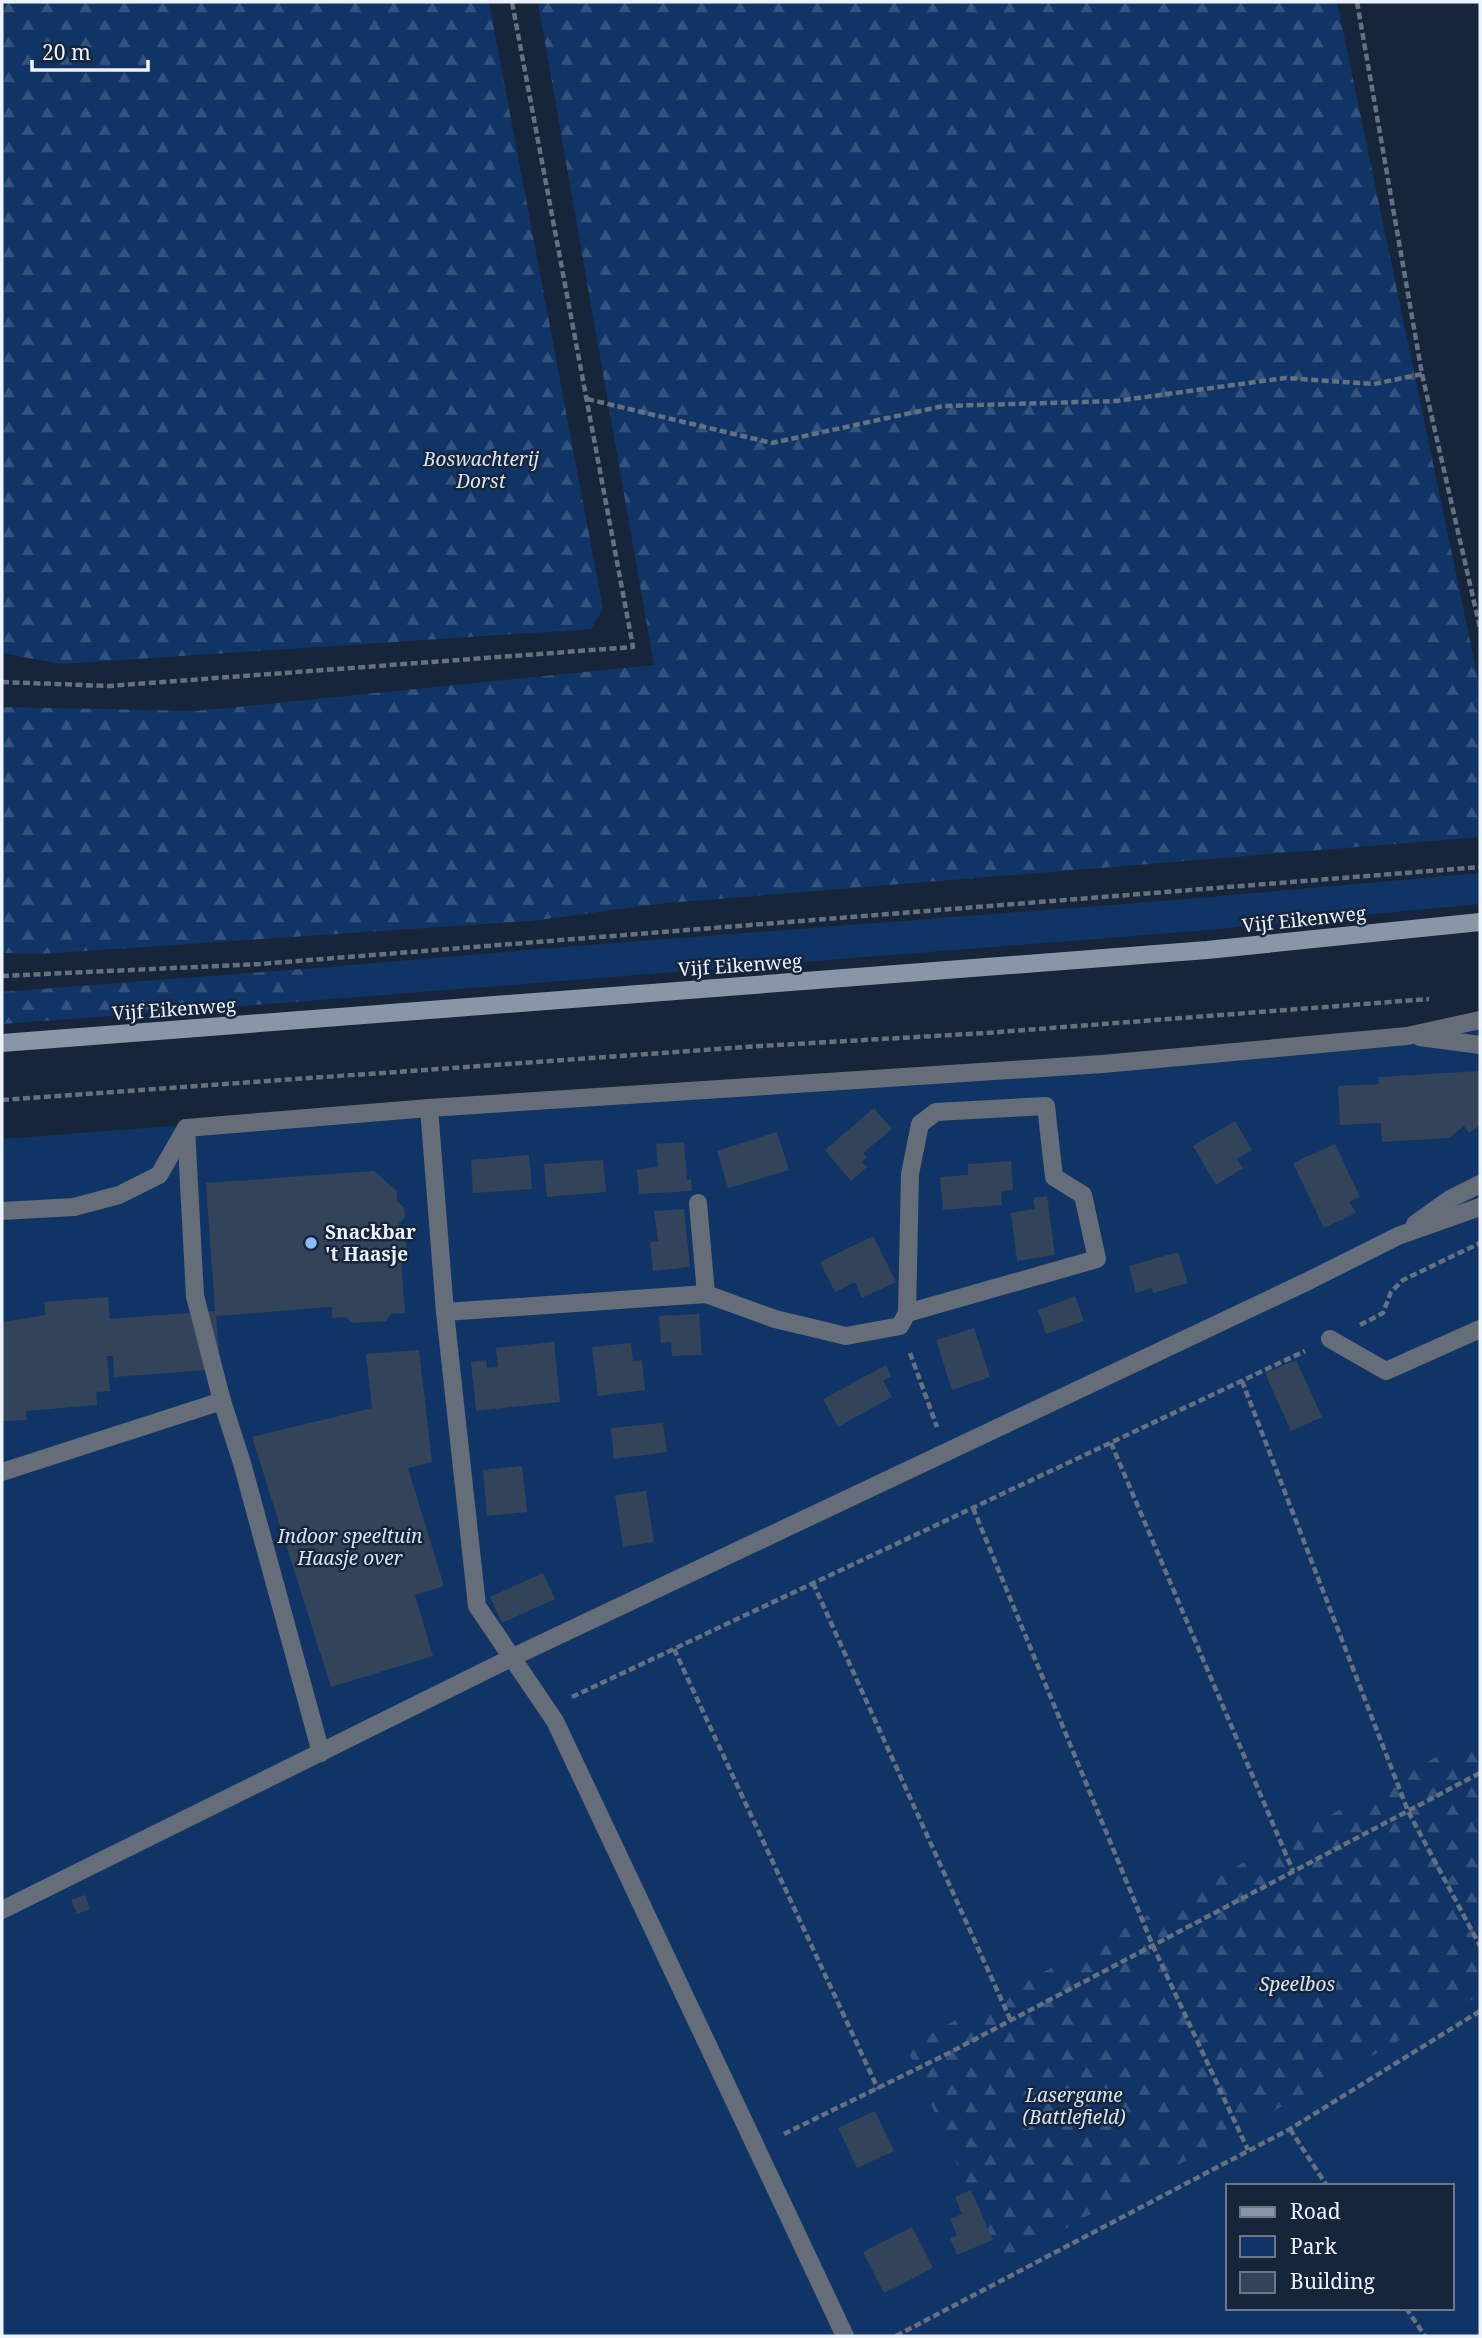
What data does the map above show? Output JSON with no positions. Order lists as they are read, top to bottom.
{
  "streets": {
    "main road": ["Vijf Eikenweg"]
  },
  "parks": [
    "Boswachterij Dorst",
    "Indoor speeltuin Haasje over",
    "Speelbos",
    "Lasergame (Battlefield)"
  ],
  "places": ["Snackbar 't Haasje"],
  "legend": ["Road", "Park", "Building"],
  "scale_bar": "20 m"
}
